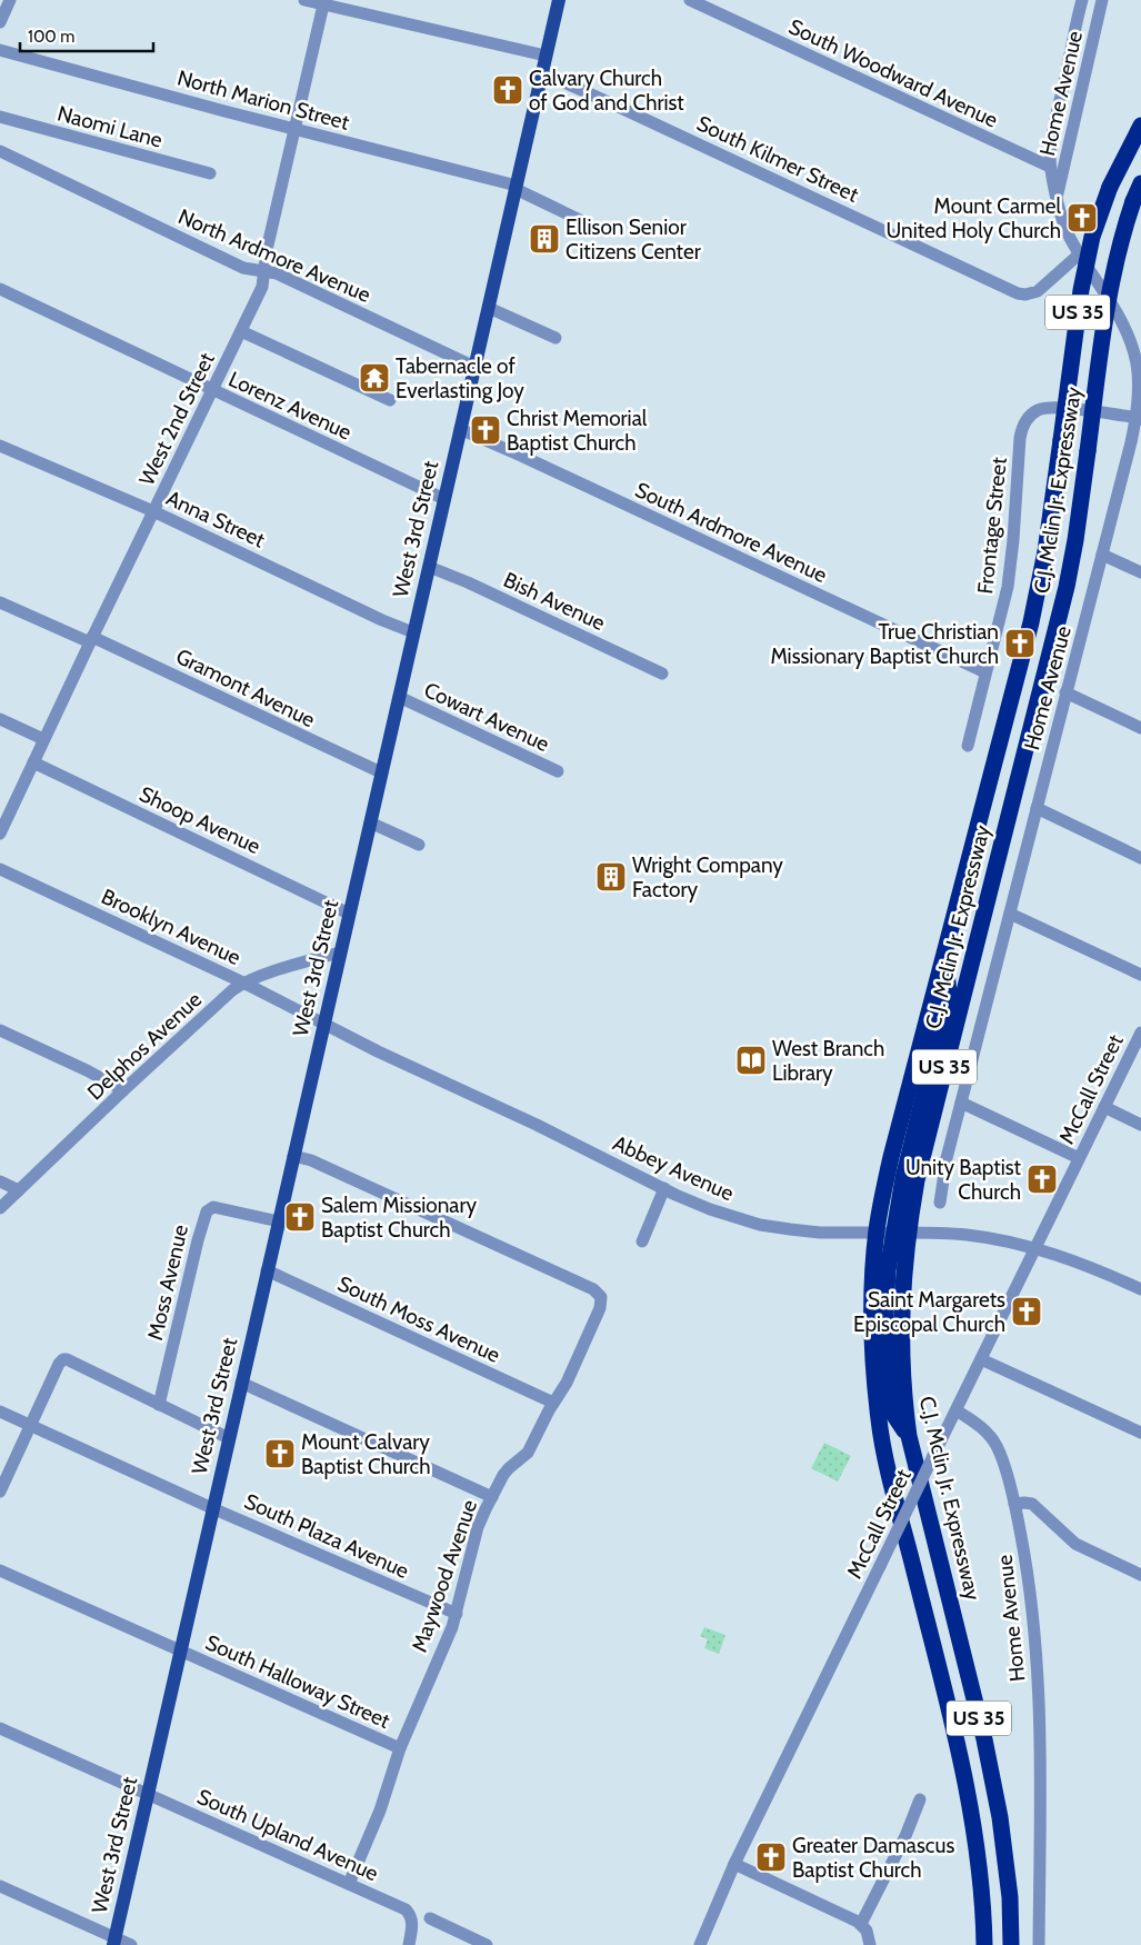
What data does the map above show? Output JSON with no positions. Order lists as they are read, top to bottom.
{
  "streets": {
    "highway": ["US 35", "C.J. Mclin Jr. Expressway"],
    "main road": ["West 3rd Street"],
    "street": [
      "South Woodward Avenue",
      "Home Avenue",
      "North Marion Street",
      "Naomi Lane",
      "South Kilmer Street",
      "North Ardmore Avenue",
      "Lorenz Avenue",
      "West 2nd Street",
      "Anna Street",
      "Frontage Street",
      "South Ardmore Avenue",
      "Bish Avenue",
      "Gramont Avenue",
      "Cowart Avenue",
      "Shoop Avenue",
      "Brooklyn Avenue",
      "Delphos Avenue",
      "McCall Street",
      "Abbey Avenue",
      "Moss Avenue",
      "South Moss Avenue",
      "South Plaza Avenue",
      "Maywood Avenue",
      "South Halloway Street",
      "South Upland Avenue"
    ]
  },
  "crossings": [
    ["South Woodward Avenue", "Home Avenue"],
    ["Home Avenue", "South Kilmer Street"],
    ["Home Avenue", "Frontage Street"],
    ["Home Avenue", "McCall Street"],
    ["North Marion Street", "West 2nd Street"],
    ["North Marion Street", "West 3rd Street"],
    ["South Kilmer Street", "West 3rd Street"],
    ["North Ardmore Avenue", "West 2nd Street"],
    ["North Ardmore Avenue", "West 3rd Street"],
    ["Lorenz Avenue", "West 2nd Street"],
    ["Lorenz Avenue", "West 3rd Street"],
    ["West 2nd Street", "Anna Street"],
    ["West 2nd Street", "Gramont Avenue"],
    ["West 2nd Street", "Shoop Avenue"],
    ["C.J. Mclin Jr. Expressway", "Abbey Avenue"],
    ["Anna Street", "West 3rd Street"],
    ["Frontage Street", "South Ardmore Avenue"],
    ["West 3rd Street", "South Ardmore Avenue"],
    ["West 3rd Street", "Bish Avenue"],
    ["West 3rd Street", "Gramont Avenue"],
    ["West 3rd Street", "Cowart Avenue"],
    ["West 3rd Street", "Shoop Avenue"],
    ["West 3rd Street", "Brooklyn Avenue"],
    ["West 3rd Street", "Delphos Avenue"],
    ["West 3rd Street", "Abbey Avenue"],
    ["West 3rd Street", "Moss Avenue"],
    ["West 3rd Street", "South Moss Avenue"],
    ["West 3rd Street", "South Plaza Avenue"],
    ["West 3rd Street", "Maywood Avenue"],
    ["West 3rd Street", "South Halloway Street"],
    ["West 3rd Street", "South Upland Avenue"],
    ["Brooklyn Avenue", "Delphos Avenue"],
    ["Brooklyn Avenue", "Abbey Avenue"],
    ["McCall Street", "Abbey Avenue"],
    ["South Moss Avenue", "Maywood Avenue"],
    ["South Plaza Avenue", "Maywood Avenue"],
    ["Maywood Avenue", "South Halloway Street"],
    ["Maywood Avenue", "South Upland Avenue"]
  ],
  "places": {
    "church": [
      "Calvary Church of God and Christ",
      "Mount Carmel United Holy Church",
      "Christ Memorial Baptist Church",
      "True Christian Missionary Baptist Church",
      "Unity Baptist Church",
      "Salem Missionary Baptist Church",
      "Saint Margarets Episcopal Church",
      "Mount Calvary Baptist Church",
      "Greater Damascus Baptist Church"
    ],
    "building": ["Ellison Senior Citizens Center", "Wright Company Factory"],
    "temple": ["Tabernacle of Everlasting Joy"],
    "library": ["West Branch Library"]
  },
  "scale_bar": "100 m"
}
